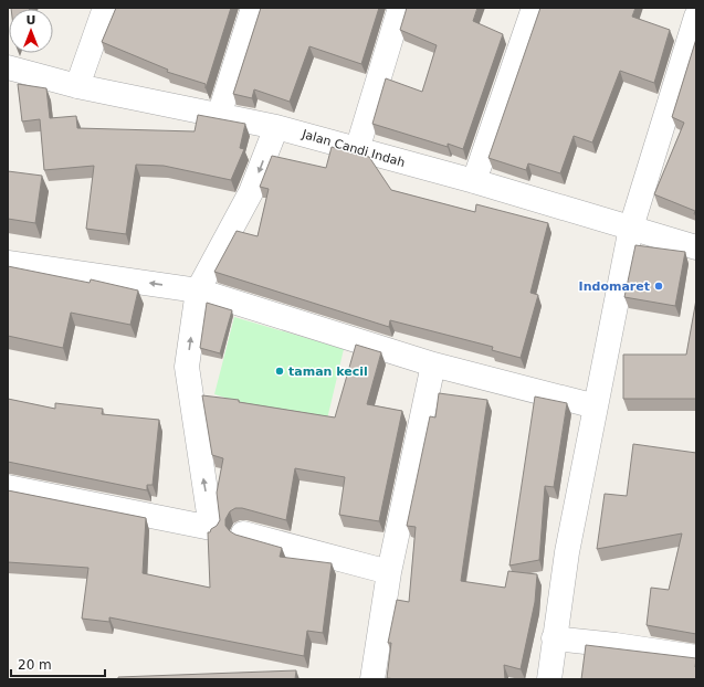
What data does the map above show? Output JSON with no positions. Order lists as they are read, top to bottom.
{
  "streets": {
    "street": ["Jalan Candi Indah"]
  },
  "places": ["Indomaret", "taman kecil"],
  "scale_bar": "20 m",
  "north": "top"
}
